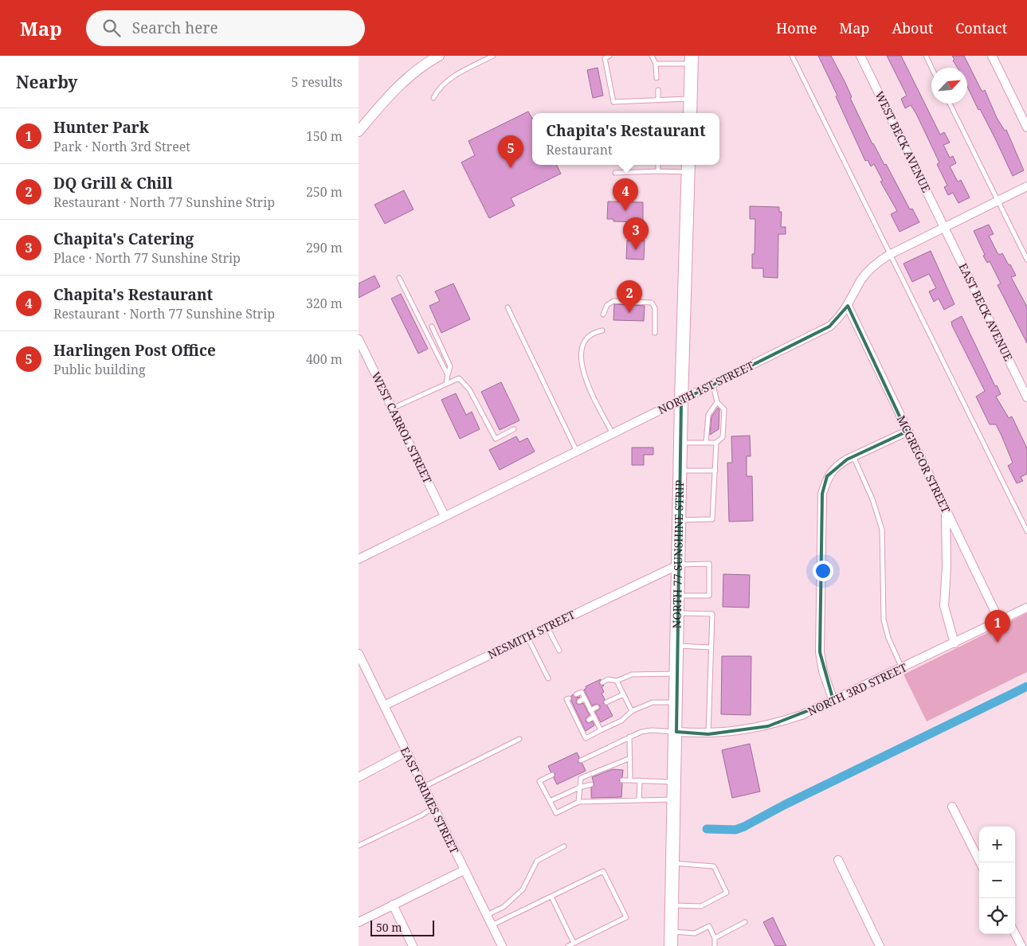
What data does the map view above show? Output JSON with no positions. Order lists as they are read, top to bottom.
{
  "streets": {
    "main road": ["NORTH 77 SUNSHINE STRIP"],
    "street": [
      "WEST BECK AVENUE",
      "EAST BECK AVENUE",
      "NORTH 1ST STREET",
      "WEST CARROL STREET",
      "MCGREGOR STREET",
      "NESMITH STREET",
      "NORTH 3RD STREET",
      "EAST GRIMES STREET"
    ]
  },
  "crossings": [
    ["WEST BECK AVENUE", "EAST BECK AVENUE"],
    ["WEST BECK AVENUE", "NORTH 1ST STREET"],
    ["EAST BECK AVENUE", "NORTH 1ST STREET"],
    ["NORTH 1ST STREET", "WEST CARROL STREET"],
    ["NORTH 1ST STREET", "MCGREGOR STREET"],
    ["NORTH 1ST STREET", "NORTH 77 SUNSHINE STRIP"],
    ["MCGREGOR STREET", "NORTH 3RD STREET"],
    ["NORTH 77 SUNSHINE STRIP", "NESMITH STREET"],
    ["NORTH 77 SUNSHINE STRIP", "NORTH 3RD STREET"],
    ["NESMITH STREET", "EAST GRIMES STREET"]
  ],
  "scale_bar": "50 m",
  "north": "top right",
  "page": {
    "header": "Map",
    "search": "Search here",
    "nav": [
      "Home",
      "Map",
      "About",
      "Contact"
    ],
    "heading": ["Nearby", "5 results"],
    "list": [
      {
        "mark": "1",
        "name": "Hunter Park",
        "note": "Park · North 3rd Street",
        "value": "150 m"
      },
      {
        "mark": "2",
        "name": "DQ Grill & Chill",
        "note": "Restaurant · North 77 Sunshine Strip",
        "value": "250 m"
      },
      {
        "mark": "3",
        "name": "Chapita's Catering",
        "note": "Place · North 77 Sunshine Strip",
        "value": "290 m"
      },
      {
        "mark": "4",
        "name": "Chapita's Restaurant",
        "note": "Restaurant · North 77 Sunshine Strip",
        "value": "320 m"
      },
      {
        "mark": "5",
        "name": "Harlingen Post Office",
        "note": "Public building",
        "value": "400 m"
      }
    ],
    "popup": ["Chapita's Restaurant", "Restaurant"],
    "pins": [
      "5",
      "4",
      "3",
      "2",
      "1"
    ],
    "map_buttons": ["+", "−"],
    "scale": "50 m"
  }
}
